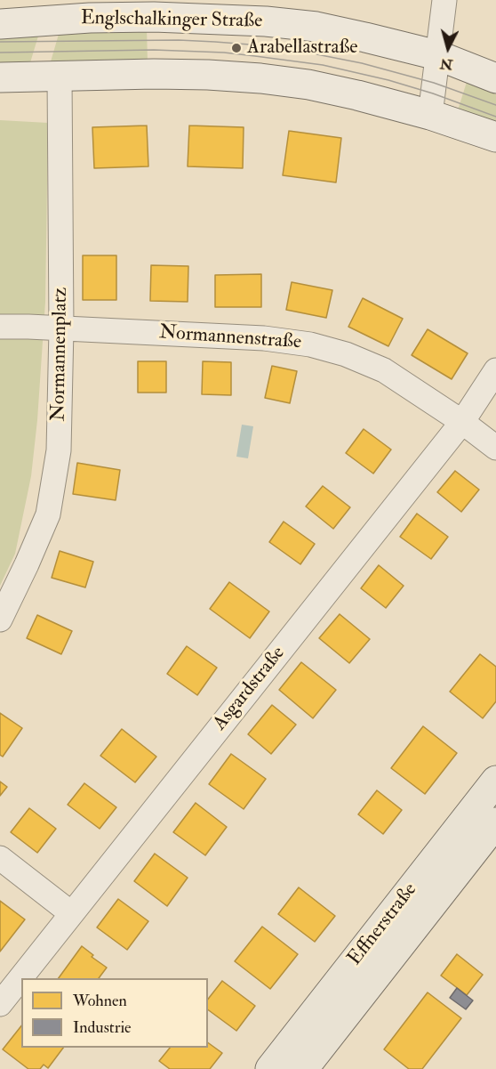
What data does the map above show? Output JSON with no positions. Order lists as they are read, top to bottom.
{
  "streets": {
    "main road": ["Englschalkinger Straße", "Effnerstraße"],
    "street": ["Normannenstraße", "Normannenplatz", "Asgardstraße"]
  },
  "crossings": [
    ["Normannenstraße", "Normannenplatz"],
    ["Normannenstraße", "Asgardstraße"]
  ],
  "places": ["Arabellastraße"],
  "legend": ["Wohnen", "Industrie"],
  "north": "bottom"
}
